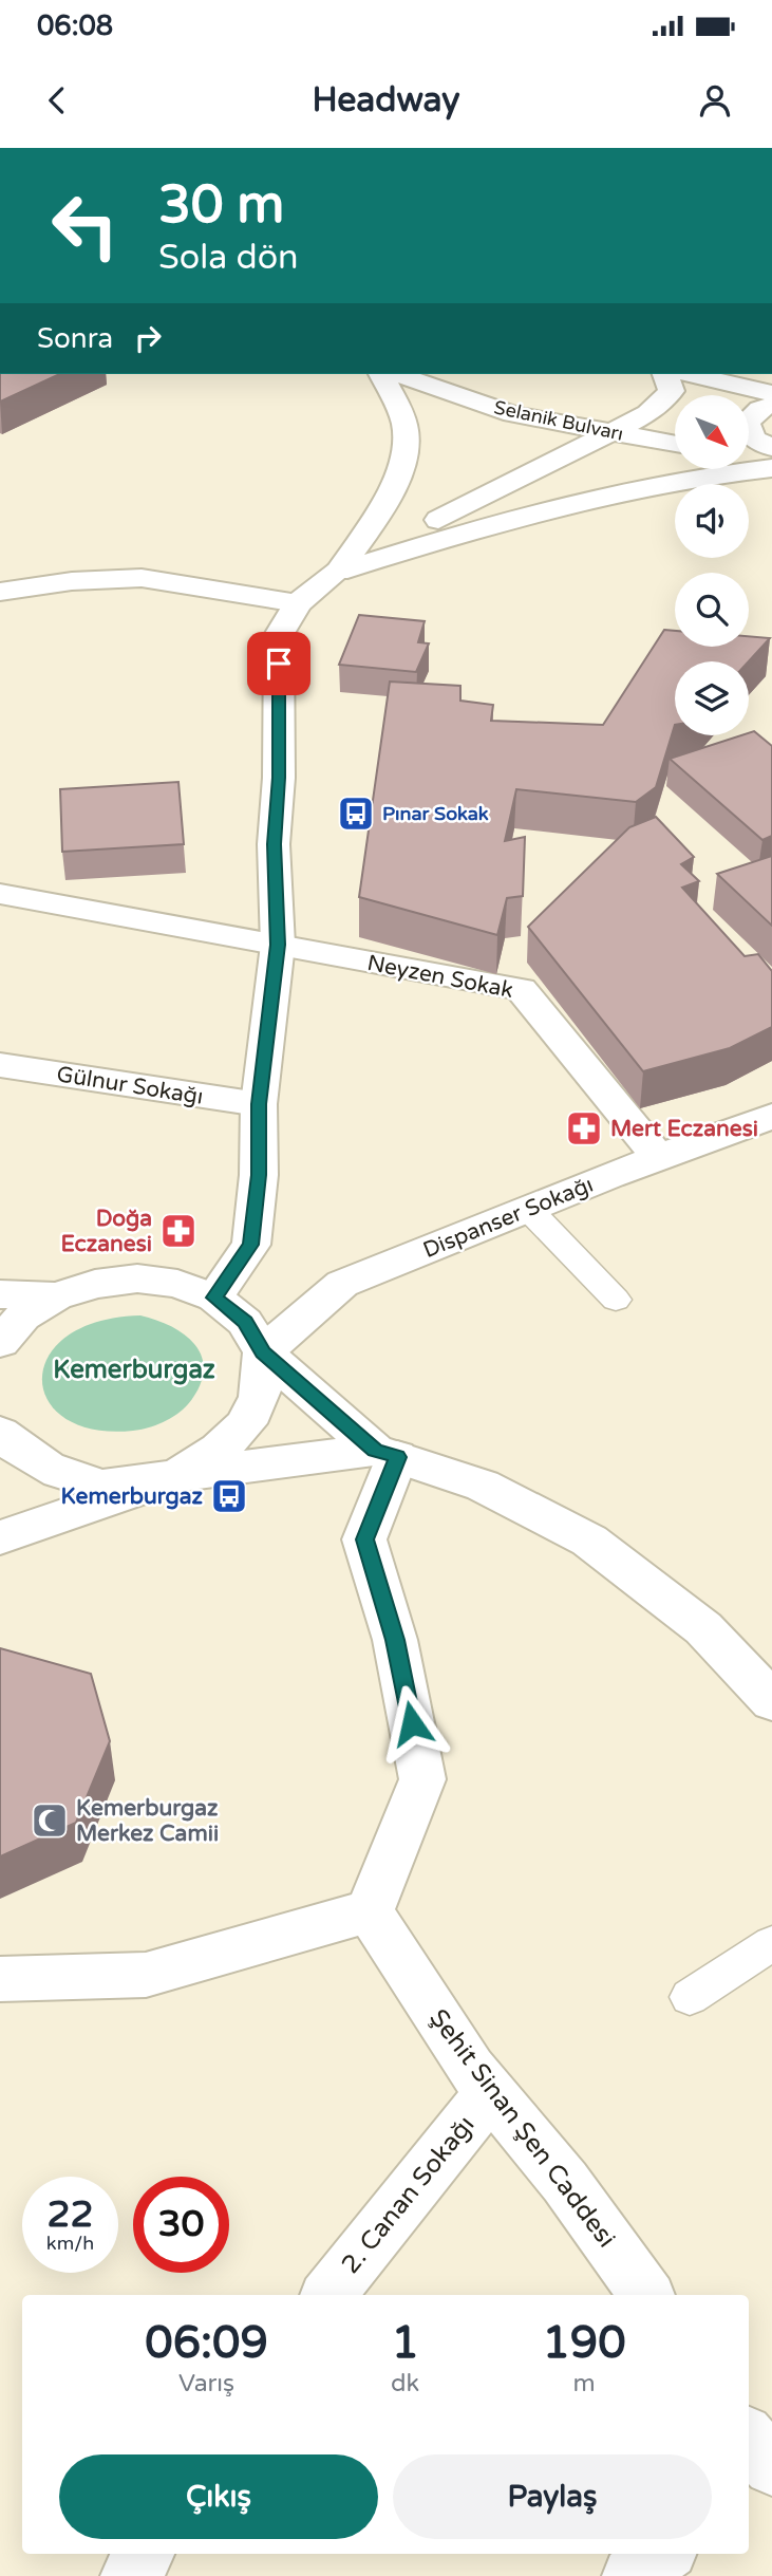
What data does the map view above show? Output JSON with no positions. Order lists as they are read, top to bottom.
{
  "streets": {
    "street": [
      "Selanik Bulvarı",
      "Neyzen Sokak",
      "Gülnur Sokağı",
      "Dispanser Sokağı",
      "Şehit Sinan Şen Caddesi",
      "2. Canan Sokağı"
    ]
  },
  "crossings": [
    ["Neyzen Sokak", "Dispanser Sokağı"],
    ["Şehit Sinan Şen Caddesi", "2. Canan Sokağı"]
  ],
  "districts": ["Kemerburgaz"],
  "places": {
    "bus stop": ["Pınar Sokak", "Kemerburgaz"],
    "pharmacy": ["Mert Eczanesi", "Doğa Eczanesi"],
    "mosque": ["Kemerburgaz Merkez Camii"]
  },
  "north": "bottom right",
  "page": {
    "status": "06:08",
    "header": "Headway",
    "turn": ["30 m", "Sola dön"],
    "then": "Sonra",
    "speed": "22 km/h",
    "limit": "30",
    "eta": [
      "06:09",
      "Varış",
      "1",
      "dk",
      "190",
      "m"
    ],
    "buttons": ["Çıkış", "Paylaş"]
  }
}
